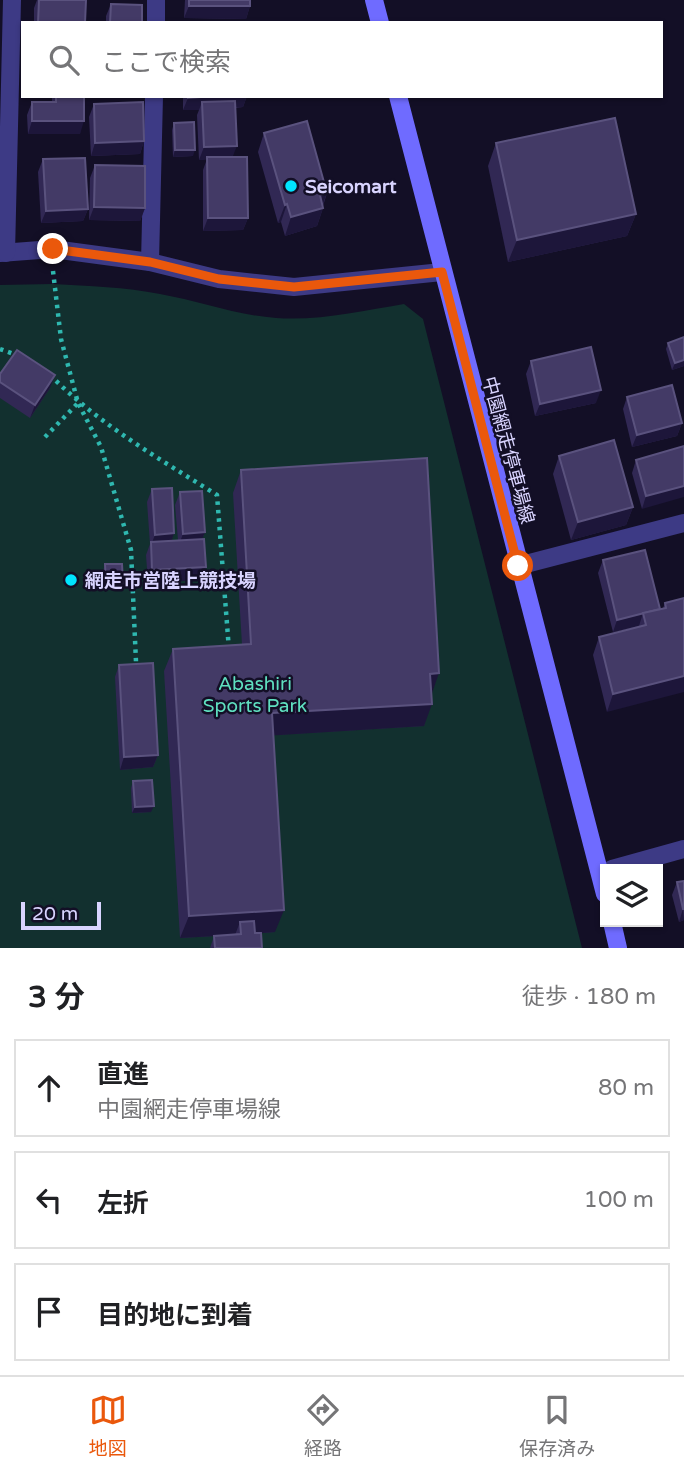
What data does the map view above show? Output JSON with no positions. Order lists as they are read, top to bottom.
{
  "streets": {
    "main road": ["中園網走停車場線"]
  },
  "parks": ["Abashiri Sports Park"],
  "places": ["Seicomart", "網走市営陸上競技場"],
  "scale_bar": "20 m",
  "page": {
    "search": "ここで検索",
    "scale": "20 m",
    "heading": ["3 分", "徒歩 · 180 m"],
    "list": [
      ["直進", "中園網走停車場線", "80 m"],
      ["左折", "100 m"],
      "目的地に到着"
    ],
    "nav": ["地図", "経路", "保存済み"]
  }
}
